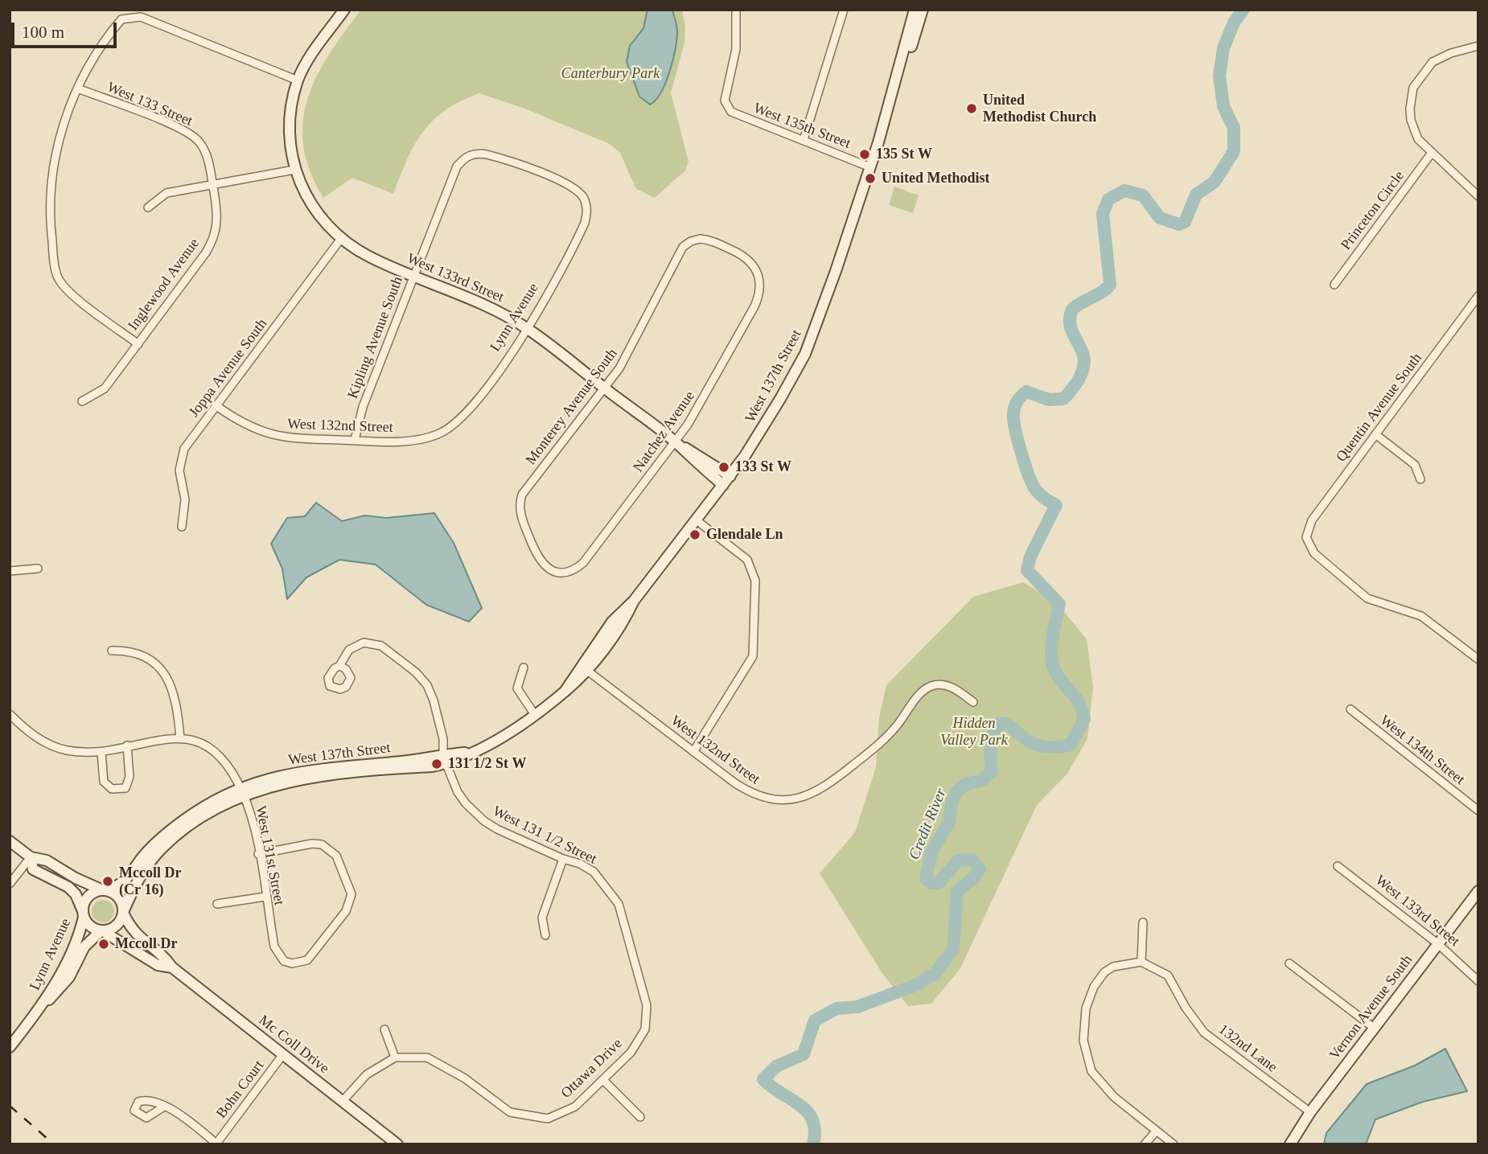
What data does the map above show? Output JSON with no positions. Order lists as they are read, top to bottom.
{
  "streets": {
    "main road": [
      "West 133rd Street",
      "Lynn Avenue",
      "West 137th Street",
      "Vernon Avenue South",
      "Mc Coll Drive"
    ],
    "street": [
      "West 133 Street",
      "West 135th Street",
      "Princeton Circle",
      "Inglewood Avenue",
      "Kipling Avenue South",
      "Joppa Avenue South",
      "Monterey Avenue South",
      "Quentin Avenue South",
      "West 132nd Street",
      "Natchez Avenue",
      "West 134th Street",
      "West 131 1/2 Street",
      "West 131st Street",
      "132nd Lane",
      "Ottawa Drive",
      "Bohn Court"
    ]
  },
  "crossings": [
    ["West 133 Street", "Inglewood Avenue"],
    ["West 135th Street", "West 137th Street"],
    ["West 133rd Street", "Lynn Avenue"],
    ["West 133rd Street", "Kipling Avenue South"],
    ["West 133rd Street", "Joppa Avenue South"],
    ["West 133rd Street", "West 137th Street"],
    ["West 133rd Street", "Monterey Avenue South"],
    ["West 133rd Street", "Natchez Avenue"],
    ["West 133rd Street", "Vernon Avenue South"],
    ["Lynn Avenue", "Kipling Avenue South"],
    ["Lynn Avenue", "West 132nd Street"],
    ["Lynn Avenue", "Mc Coll Drive"],
    ["Kipling Avenue South", "West 132nd Street"],
    ["Joppa Avenue South", "West 132nd Street"],
    ["West 137th Street", "West 132nd Street"],
    ["West 137th Street", "West 131 1/2 Street"],
    ["West 137th Street", "West 131st Street"],
    ["Monterey Avenue South", "Natchez Avenue"],
    ["West 131 1/2 Street", "Ottawa Drive"],
    ["Vernon Avenue South", "132nd Lane"],
    ["Mc Coll Drive", "Bohn Court"]
  ],
  "water": ["Credit River"],
  "parks": ["Canterbury Park", "Hidden Valley Park"],
  "places": [
    "United Methodist Church",
    "135 St W",
    "United Methodist",
    "133 St W",
    "Glendale Ln",
    "131 1/2 St W",
    "Mccoll Dr (Cr 16)",
    "Mccoll Dr"
  ],
  "scale_bar": "100 m"
}
